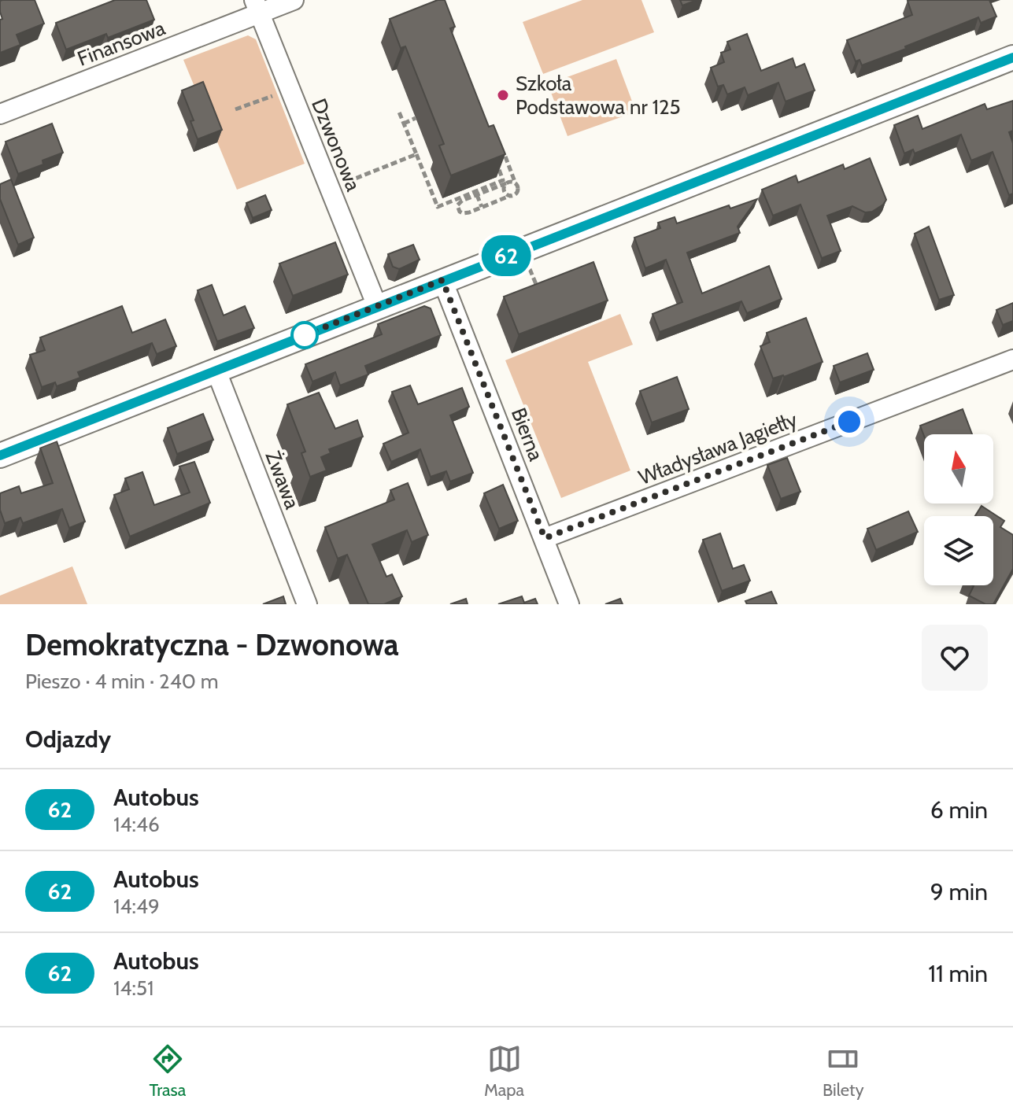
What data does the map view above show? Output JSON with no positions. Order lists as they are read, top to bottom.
{
  "streets": {
    "street": [
      "Finansowa",
      "Dzwonowa",
      "Bierna",
      "Władysława Jagiełły",
      "Żwawa"
    ]
  },
  "crossings": [
    ["Finansowa", "Dzwonowa"],
    ["Bierna", "Władysława Jagiełły"]
  ],
  "places": ["Szkoła Podstawowa nr 125"],
  "lines": ["bus line 62"],
  "north": "top",
  "page": {
    "on_map": "62",
    "heading": [
      ["Demokratyczna - Dzwonowa", "Pieszo · 4 min · 240 m"],
      "Odjazdy"
    ],
    "list": [
      {
        "mark": "62",
        "name": "Autobus",
        "note": "14:46",
        "value": "6 min"
      },
      {
        "mark": "62",
        "name": "Autobus",
        "note": "14:49",
        "value": "9 min"
      },
      {
        "mark": "62",
        "name": "Autobus",
        "note": "14:51",
        "value": "11 min"
      }
    ],
    "tabs": ["Trasa", "Mapa", "Bilety"]
  }
}
